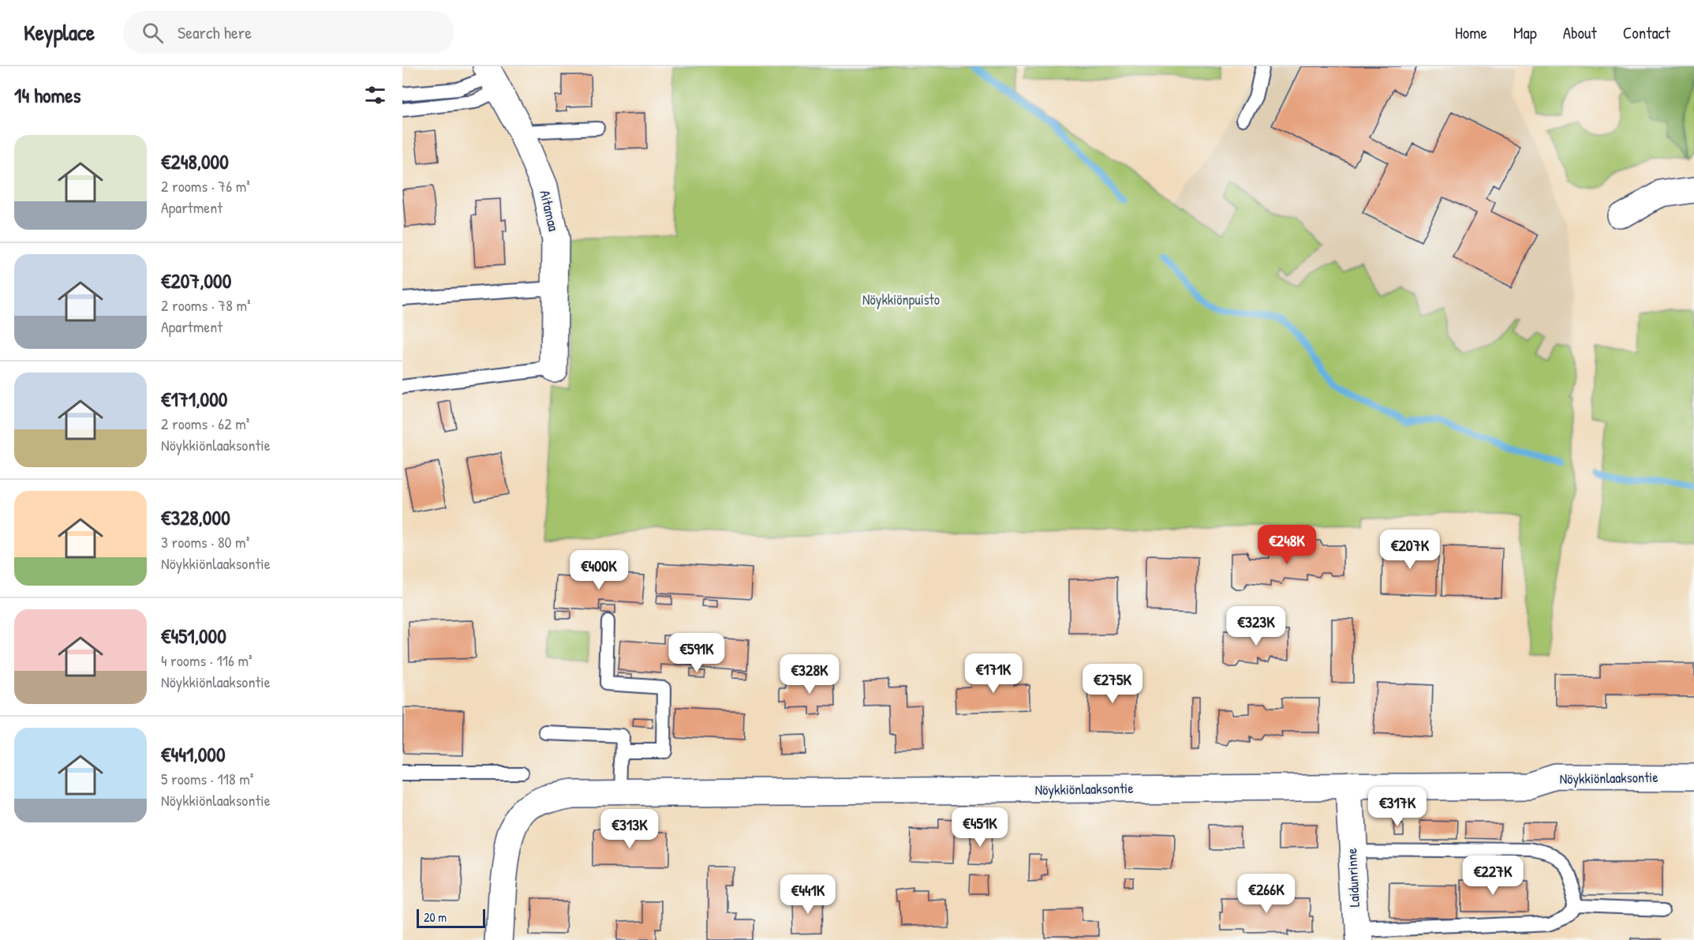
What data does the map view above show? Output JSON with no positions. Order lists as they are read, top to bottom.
{
  "streets": {
    "street": ["Aitamaa", "Nöykkiönlaaksontie", "Laidunrinne"]
  },
  "crossings": [
    ["Nöykkiönlaaksontie", "Laidunrinne"]
  ],
  "parks": ["Nöykkiönpuisto"],
  "scale_bar": "20 m",
  "page": {
    "header": "Keyplace",
    "search": "Search here",
    "nav": [
      "Home",
      "Map",
      "About",
      "Contact"
    ],
    "heading": "14 homes",
    "list": [
      {
        "name": "€248,000",
        "note": "2 rooms · 76 m² · Apartment"
      },
      {
        "name": "€207,000",
        "note": "2 rooms · 78 m² · Apartment"
      },
      {
        "name": "€171,000",
        "note": "2 rooms · 62 m² · Nöykkiönlaaksontie"
      },
      {
        "name": "€328,000",
        "note": "3 rooms · 80 m² · Nöykkiönlaaksontie"
      },
      {
        "name": "€451,000",
        "note": "4 rooms · 116 m² · Nöykkiönlaaksontie"
      },
      {
        "name": "€441,000",
        "note": "5 rooms · 118 m² · Nöykkiönlaaksontie"
      }
    ],
    "price": [
      "€248K",
      "€207K",
      "€400K",
      "€323K",
      "€591K",
      "€171K",
      "€328K",
      "€275K",
      "€317K",
      "€451K",
      "€313K",
      "€227K",
      "€266K",
      "€441K"
    ],
    "scale": "20 m"
  }
}
